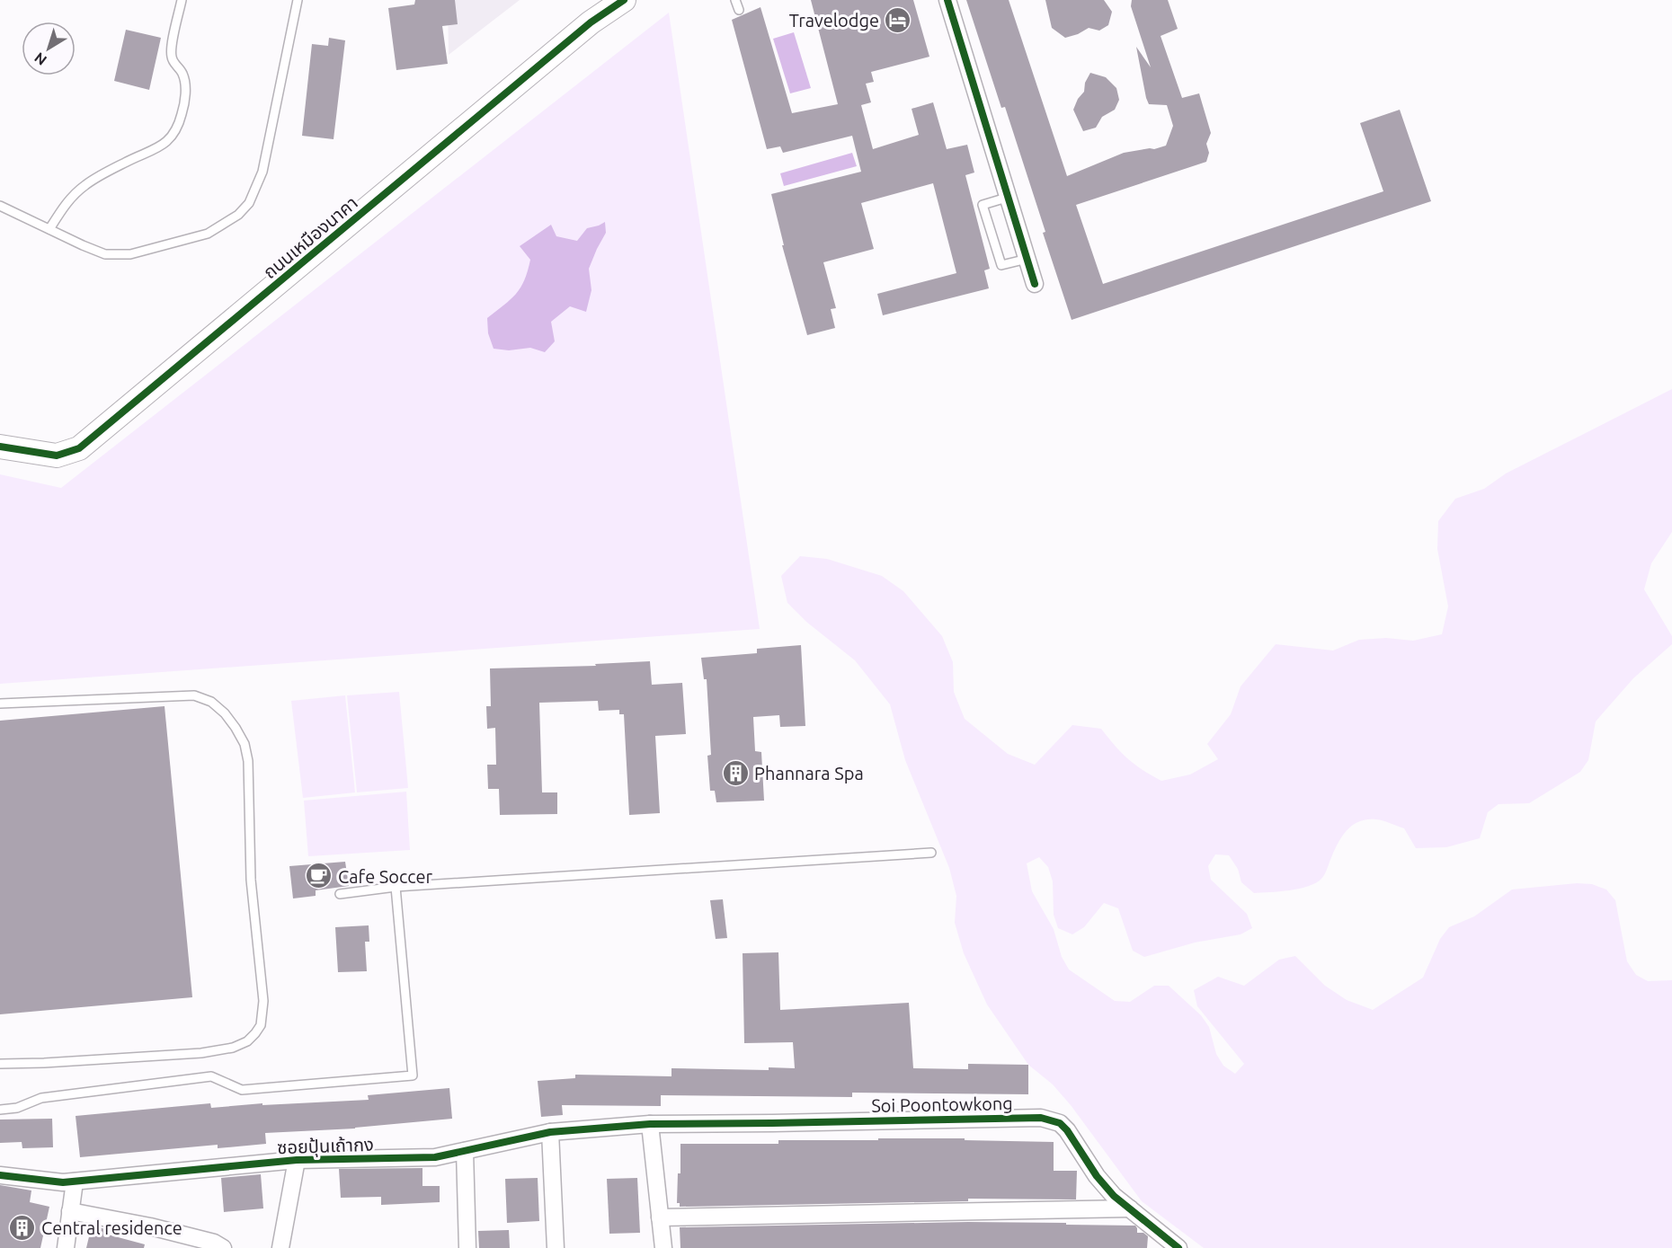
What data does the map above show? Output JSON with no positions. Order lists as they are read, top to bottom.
{
  "streets": {
    "street": ["ถนนเหมืองนาคา", "Soi Poontowkong", "ซอยปุ้นเถ้ากง"]
  },
  "crossings": [
    ["Soi Poontowkong", "ซอยปุ้นเถ้ากง"]
  ],
  "places": {
    "hotel": ["Travelodge"],
    "building": ["Phannara Spa", "Central residence"],
    "cafe": ["Cafe Soccer"]
  },
  "north": "bottom left"
}
